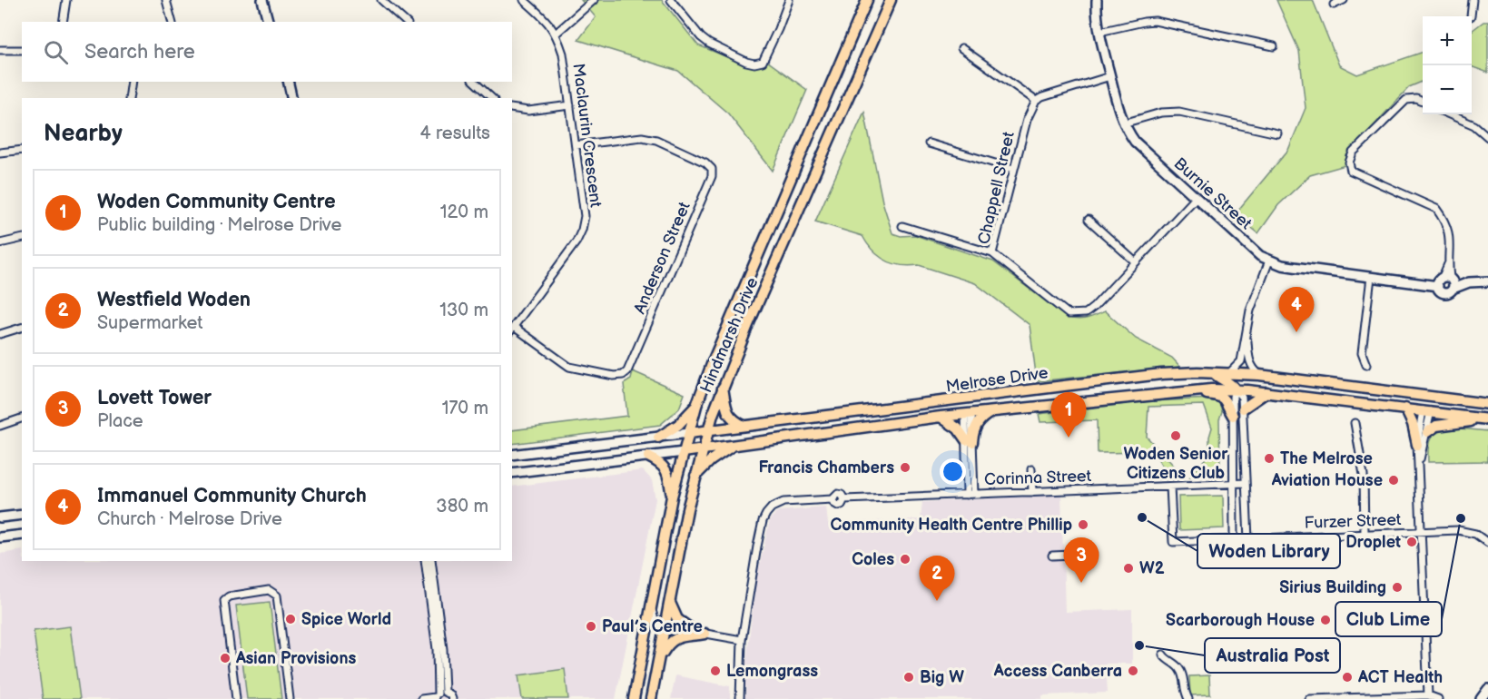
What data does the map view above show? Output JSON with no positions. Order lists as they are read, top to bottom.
{
  "streets": {
    "main road": ["Hindmarsh Drive", "Melrose Drive"],
    "street": [
      "Maclaurin Crescent",
      "Chappell Street",
      "Burnie Street",
      "Anderson Street",
      "Corinna Street",
      "Furzer Street"
    ]
  },
  "crossings": [
    ["Maclaurin Crescent", "Anderson Street"],
    ["Chappell Street", "Burnie Street"],
    ["Hindmarsh Drive", "Melrose Drive"],
    ["Corinna Street", "Furzer Street"]
  ],
  "places": [
    "Woden Senior Citizens Club",
    "The Melrose",
    "Francis Chambers",
    "Aviation House",
    "Woden Library",
    "Club Lime",
    "Community Health Centre Phillip",
    "Droplet",
    "Coles",
    "W2",
    "Sirius Building",
    "Spice World",
    "Scarborough House",
    "Paul’s Centre",
    "Australia Post",
    "Asian Provisions",
    "Lemongrass",
    "Access Canberra",
    "Big W",
    "ACT Health"
  ],
  "page": {
    "map_buttons": ["+", "−"],
    "search": "Search here",
    "heading": ["Nearby", "4 results"],
    "list": [
      {
        "mark": "1",
        "name": "Woden Community Centre",
        "note": "Public building · Melrose Drive",
        "value": "120 m"
      },
      {
        "mark": "2",
        "name": "Westfield Woden",
        "note": "Supermarket",
        "value": "130 m"
      },
      {
        "mark": "3",
        "name": "Lovett Tower",
        "note": "Place",
        "value": "170 m"
      },
      {
        "mark": "4",
        "name": "Immanuel Community Church",
        "note": "Church · Melrose Drive",
        "value": "380 m"
      }
    ],
    "pins": [
      "4",
      "1",
      "3",
      "2"
    ]
  }
}
